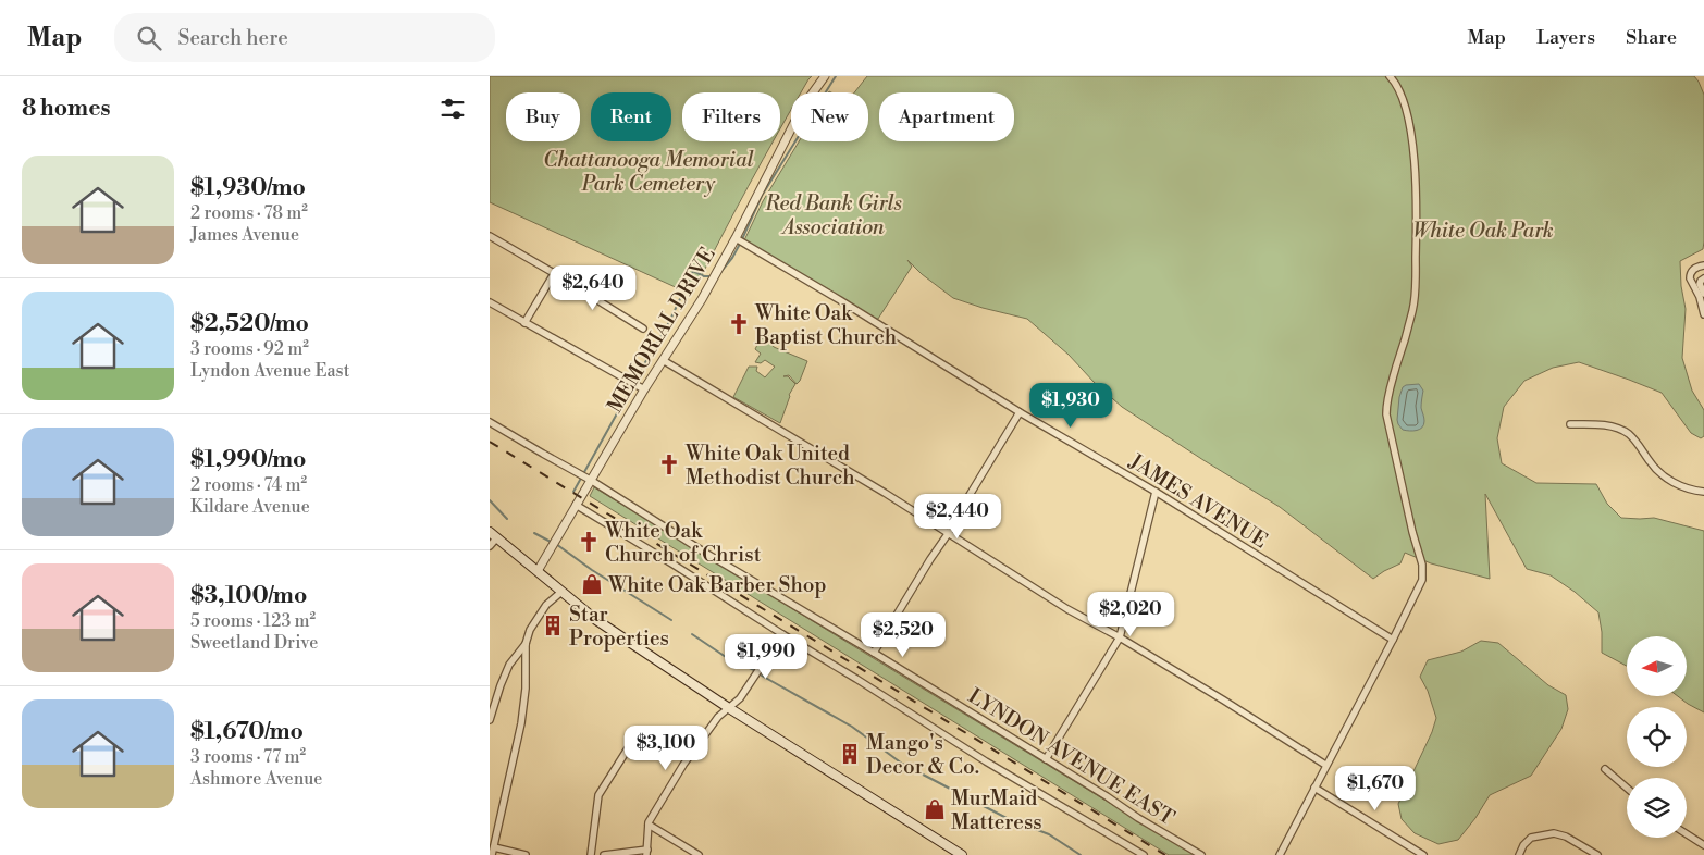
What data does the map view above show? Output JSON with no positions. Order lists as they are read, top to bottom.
{
  "streets": {
    "street": ["MEMORIAL DRIVE", "JAMES AVENUE", "LYNDON AVENUE EAST"]
  },
  "crossings": [
    ["MEMORIAL DRIVE", "JAMES AVENUE"],
    ["MEMORIAL DRIVE", "LYNDON AVENUE EAST"]
  ],
  "parks": ["Chattanooga Memorial Park Cemetery", "Red Bank Girls Association", "White Oak Park"],
  "places": {
    "church": ["White Oak Baptist Church", "White Oak United Methodist Church", "White Oak Church of Christ"],
    "shop": ["White Oak Barber Shop", "MurMaid Matteress"],
    "building": ["Star Properties", "Mango's Decor & Co."]
  },
  "north": "left",
  "page": {
    "header": "Map",
    "search": "Search here",
    "nav": ["Map", "Layers", "Share"],
    "heading": "8 homes",
    "chip": [
      "Buy",
      "Rent",
      "Filters",
      "New",
      "Apartment"
    ],
    "list": [
      {
        "name": "$1,930/mo",
        "note": "2 rooms · 78 m² · James Avenue"
      },
      {
        "name": "$2,520/mo",
        "note": "3 rooms · 92 m² · Lyndon Avenue East"
      },
      {
        "name": "$1,990/mo",
        "note": "2 rooms · 74 m² · Kildare Avenue"
      },
      {
        "name": "$3,100/mo",
        "note": "5 rooms · 123 m² · Sweetland Drive"
      },
      {
        "name": "$1,670/mo",
        "note": "3 rooms · 77 m² · Ashmore Avenue"
      }
    ],
    "price": [
      "$2,640",
      "$1,930",
      "$2,440",
      "$2,020",
      "$2,520",
      "$1,990",
      "$3,100",
      "$1,670"
    ]
  }
}
